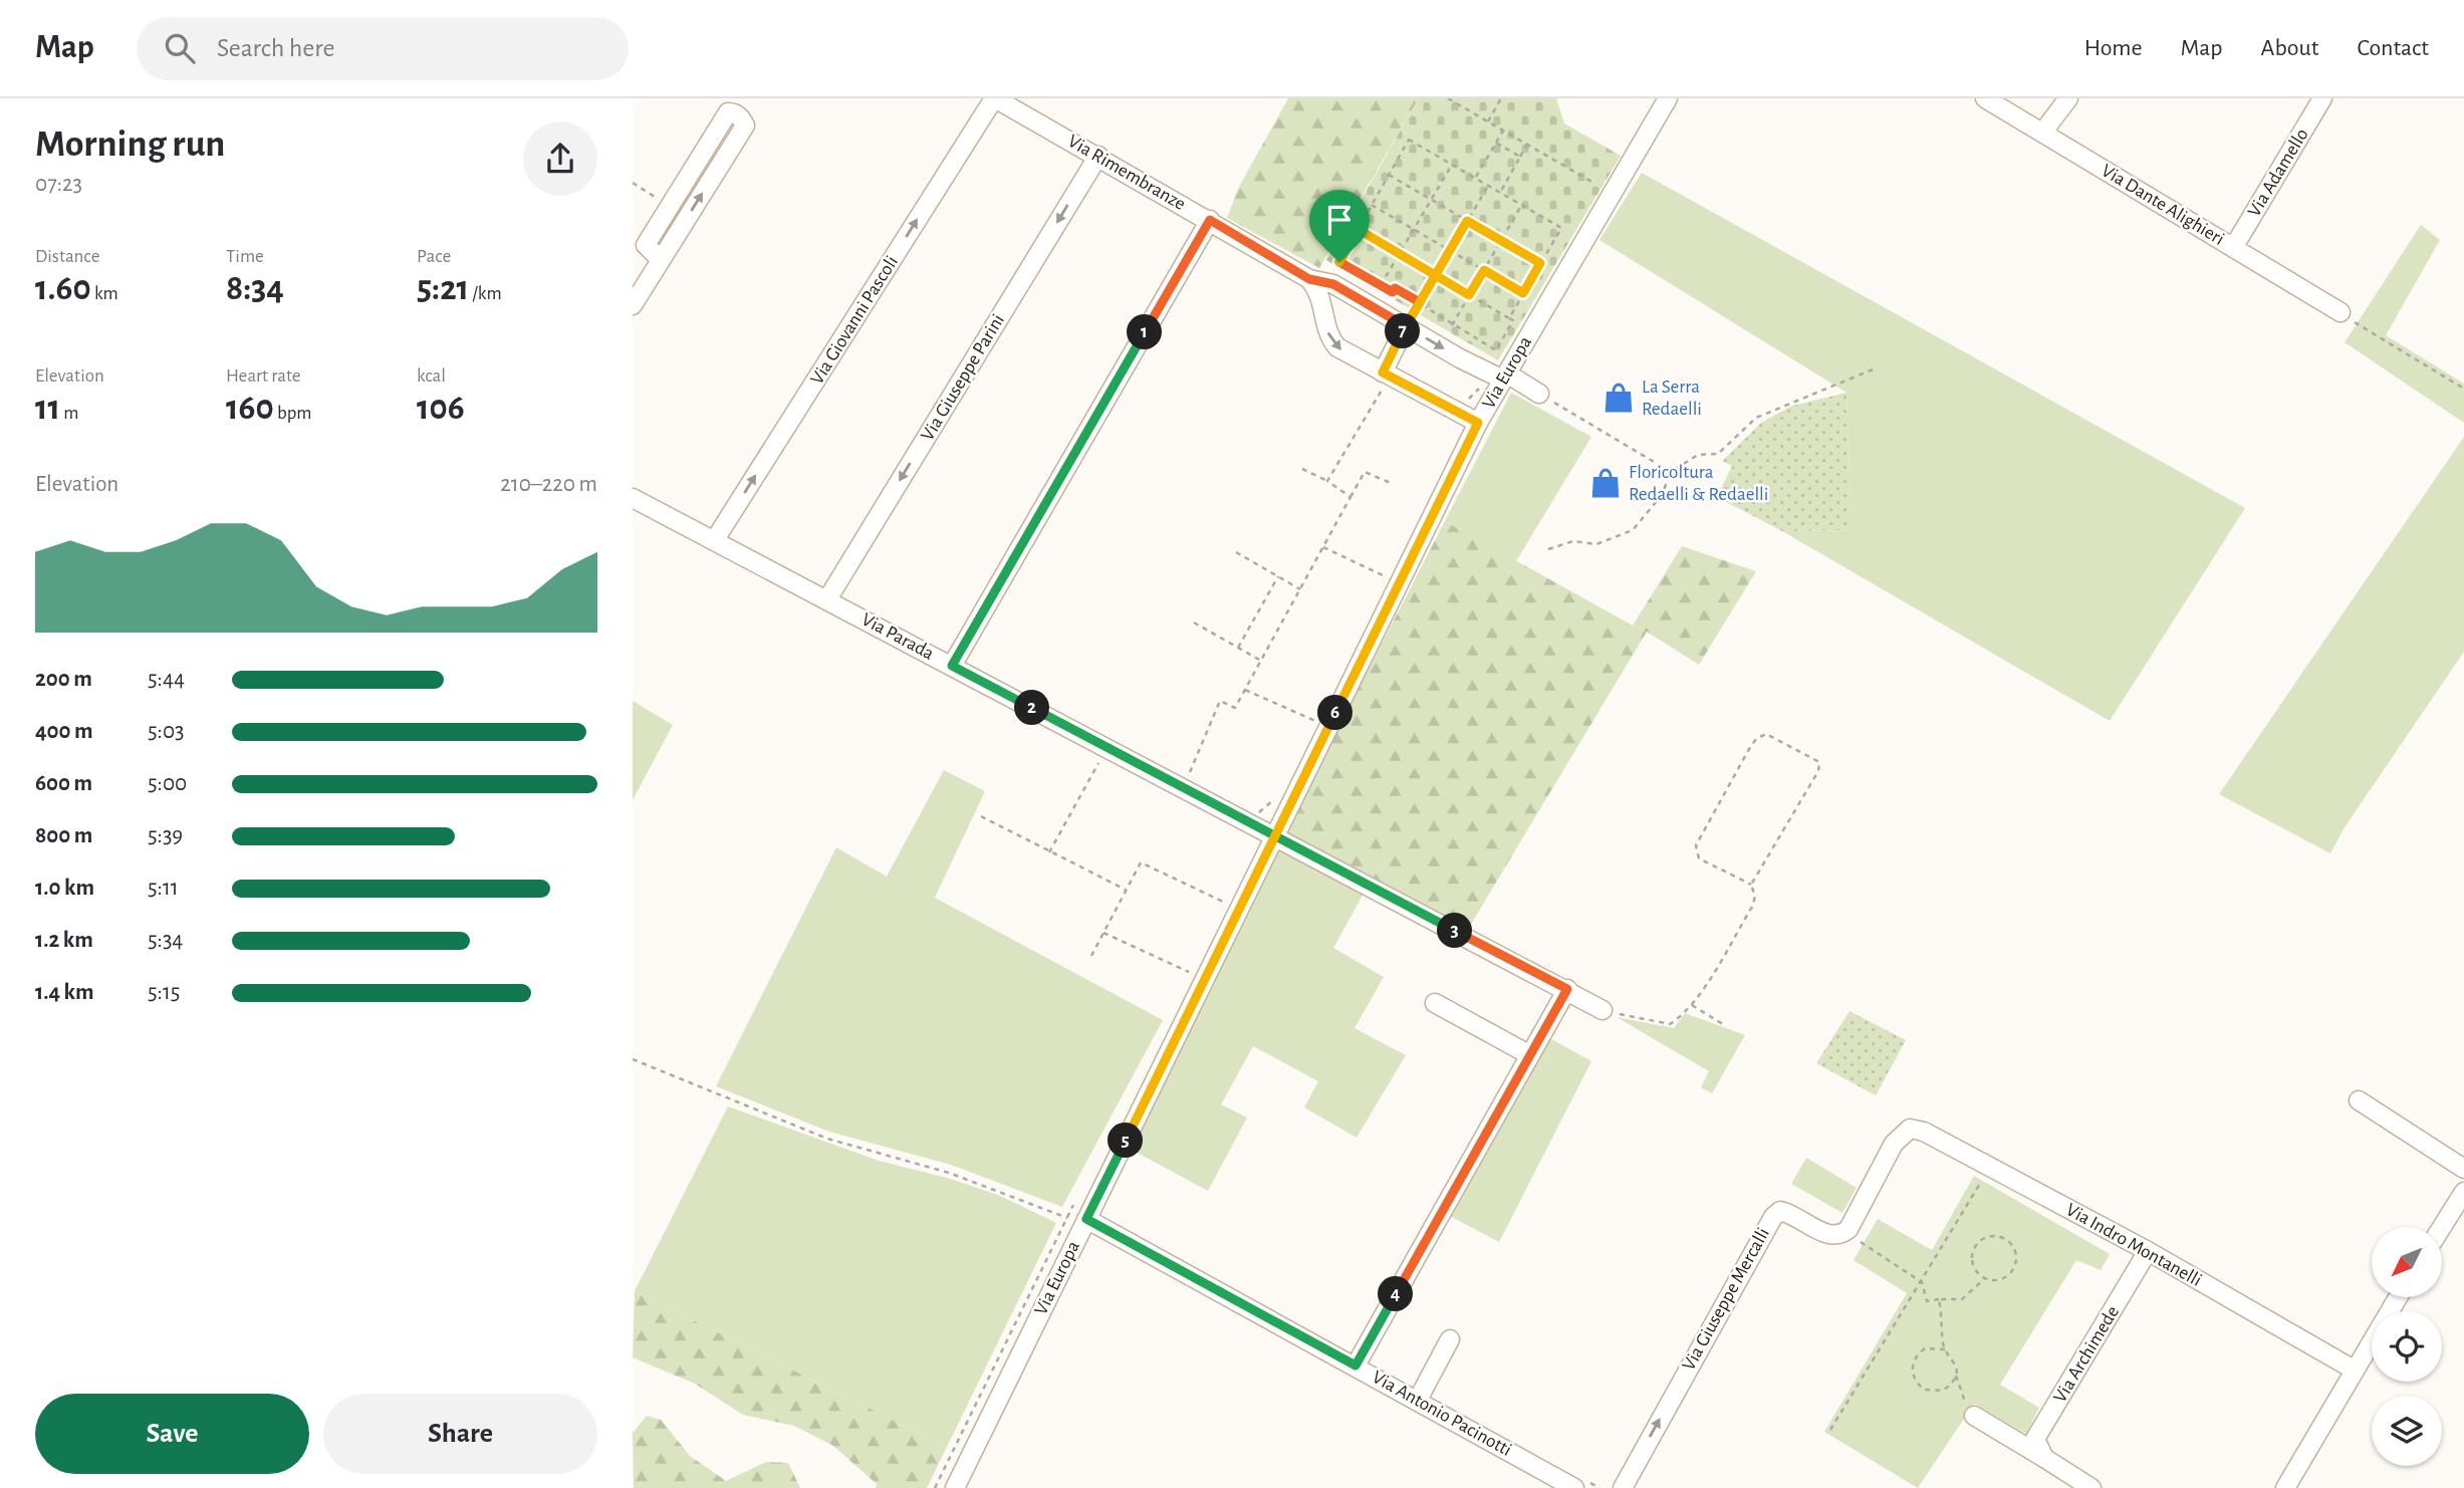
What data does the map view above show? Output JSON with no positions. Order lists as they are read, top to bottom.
{
  "streets": {
    "street": [
      "Via Rimembranze",
      "Via Adamello",
      "Via Dante Alighieri",
      "Via Giovanni Pascoli",
      "Via Europa",
      "Via Giuseppe Parini",
      "Via Parada",
      "Via Indro Montanelli",
      "Via Giuseppe Mercalli",
      "Via Archimede",
      "Via Antonio Pacinotti"
    ]
  },
  "crossings": [
    ["Via Rimembranze", "Via Giovanni Pascoli"],
    ["Via Rimembranze", "Via Europa"],
    ["Via Rimembranze", "Via Giuseppe Parini"],
    ["Via Adamello", "Via Dante Alighieri"],
    ["Via Giovanni Pascoli", "Via Parada"],
    ["Via Europa", "Via Parada"],
    ["Via Europa", "Via Antonio Pacinotti"],
    ["Via Giuseppe Parini", "Via Parada"],
    ["Via Indro Montanelli", "Via Giuseppe Mercalli"],
    ["Via Indro Montanelli", "Via Archimede"]
  ],
  "one_way": ["Via Giovanni Pascoli", "Via Giuseppe Mercalli"],
  "places": {
    "shop": ["La Serra Redaelli", "Floricoltura Redaelli & Redaelli"]
  },
  "north": "bottom left",
  "page": {
    "header": "Map",
    "search": "Search here",
    "nav": [
      "Home",
      "Map",
      "About",
      "Contact"
    ],
    "heading": ["Morning run", "07:23"],
    "stats": [
      ["Distance", "1.60 km"],
      ["Time", "8:34"],
      ["Pace", "5:21 /km"],
      ["Elevation", "11 m"],
      ["Heart rate", "160 bpm"],
      ["kcal", "106"]
    ],
    "pins": [
      "7",
      "1",
      "2",
      "6",
      "3",
      "5",
      "4"
    ],
    "chart": ["Elevation", "210–220 m"],
    "list": [
      {
        "name": "200 m",
        "note": "5:44"
      },
      {
        "name": "400 m",
        "note": "5:03"
      },
      {
        "name": "600 m",
        "note": "5:00"
      },
      {
        "name": "800 m",
        "note": "5:39"
      },
      {
        "name": "1.0 km",
        "note": "5:11"
      },
      {
        "name": "1.2 km",
        "note": "5:34"
      },
      {
        "name": "1.4 km",
        "note": "5:15"
      }
    ],
    "buttons": ["Save", "Share"]
  }
}
